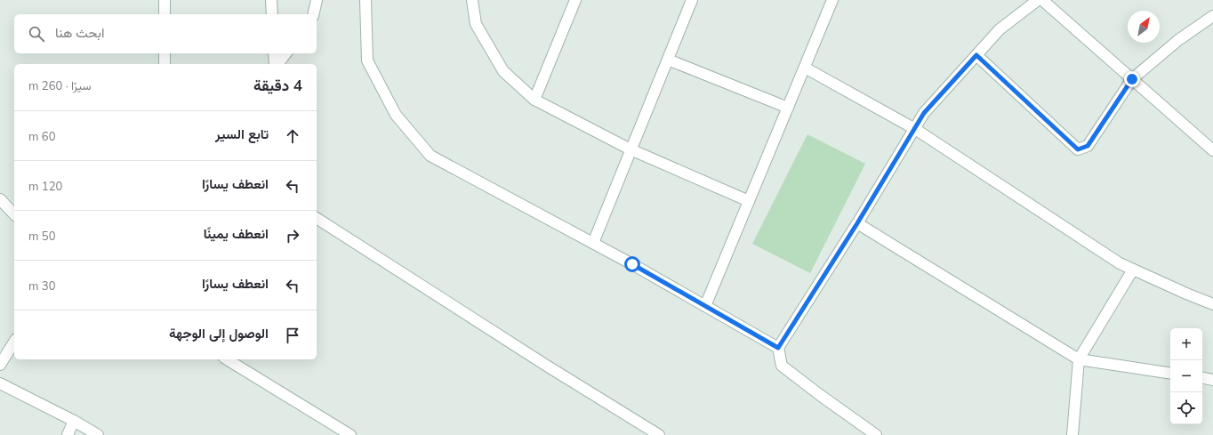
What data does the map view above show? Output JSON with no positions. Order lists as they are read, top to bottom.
{
  "north": "top right",
  "page": {
    "search": "ابحث هنا",
    "heading": ["4 دقيقة", "سيرًا · 260 m"],
    "list": [
      ["تابع السير", "60 m"],
      ["انعطف يسارًا", "120 m"],
      ["انعطف يمينًا", "50 m"],
      ["انعطف يسارًا", "30 m"],
      "الوصول إلى الوجهة"
    ],
    "map_buttons": ["+", "−"]
  }
}
